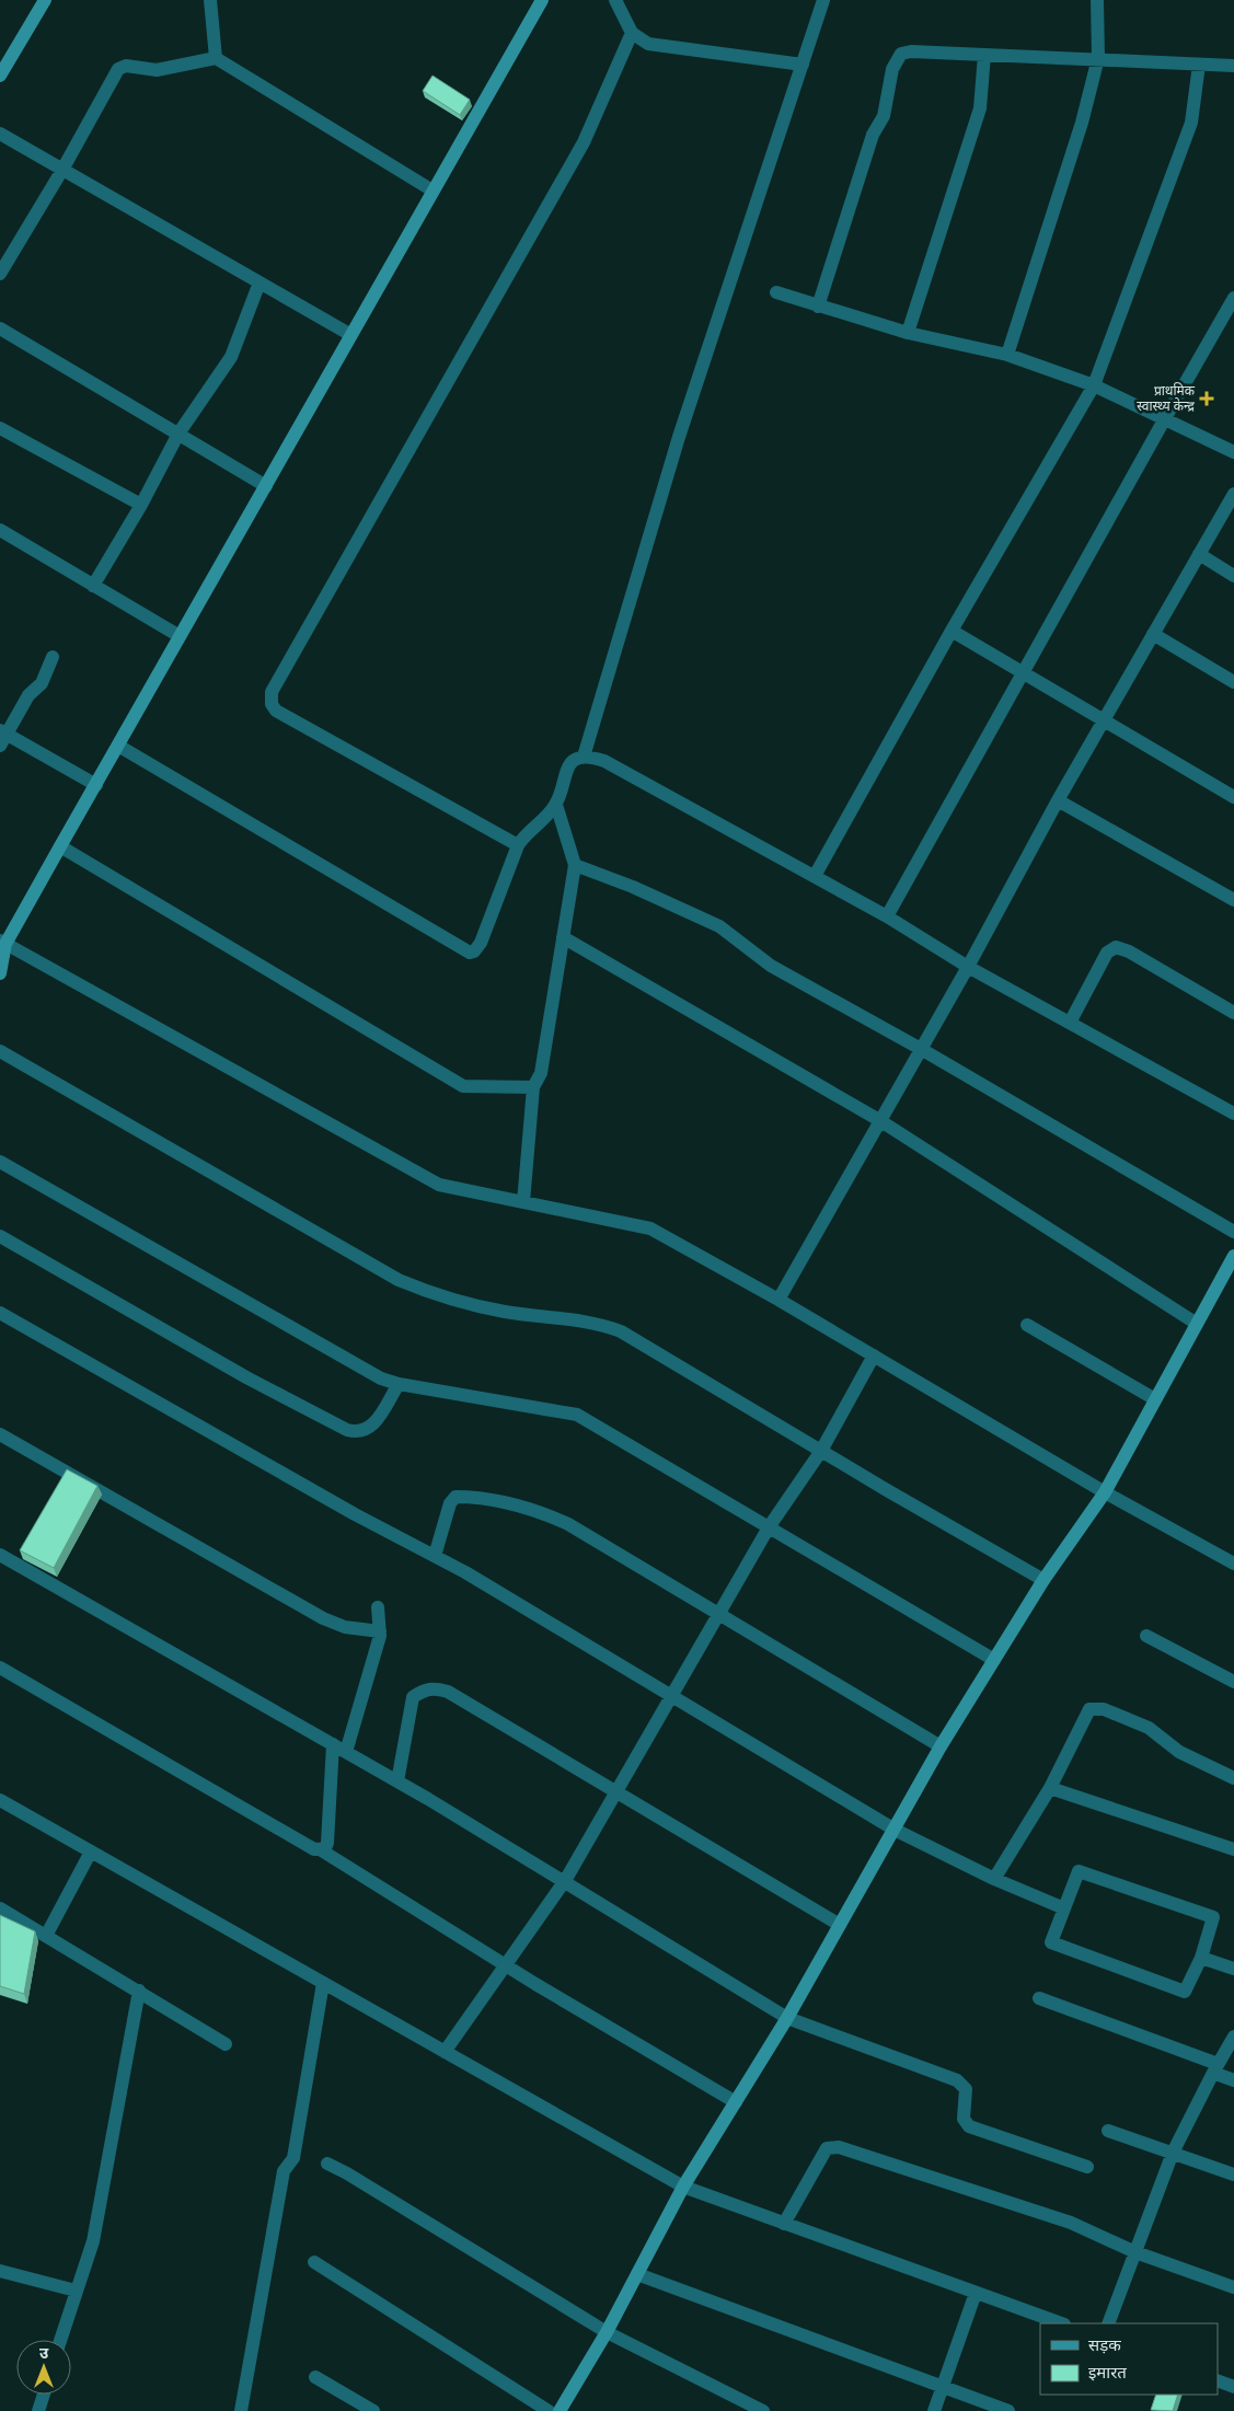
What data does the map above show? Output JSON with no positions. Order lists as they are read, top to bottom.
{
  "places": {
    "health": ["प्राथमिक स्वास्थ्य केन्द्र"]
  },
  "legend": ["सड़क", "इमारत"],
  "north": "top"
}
